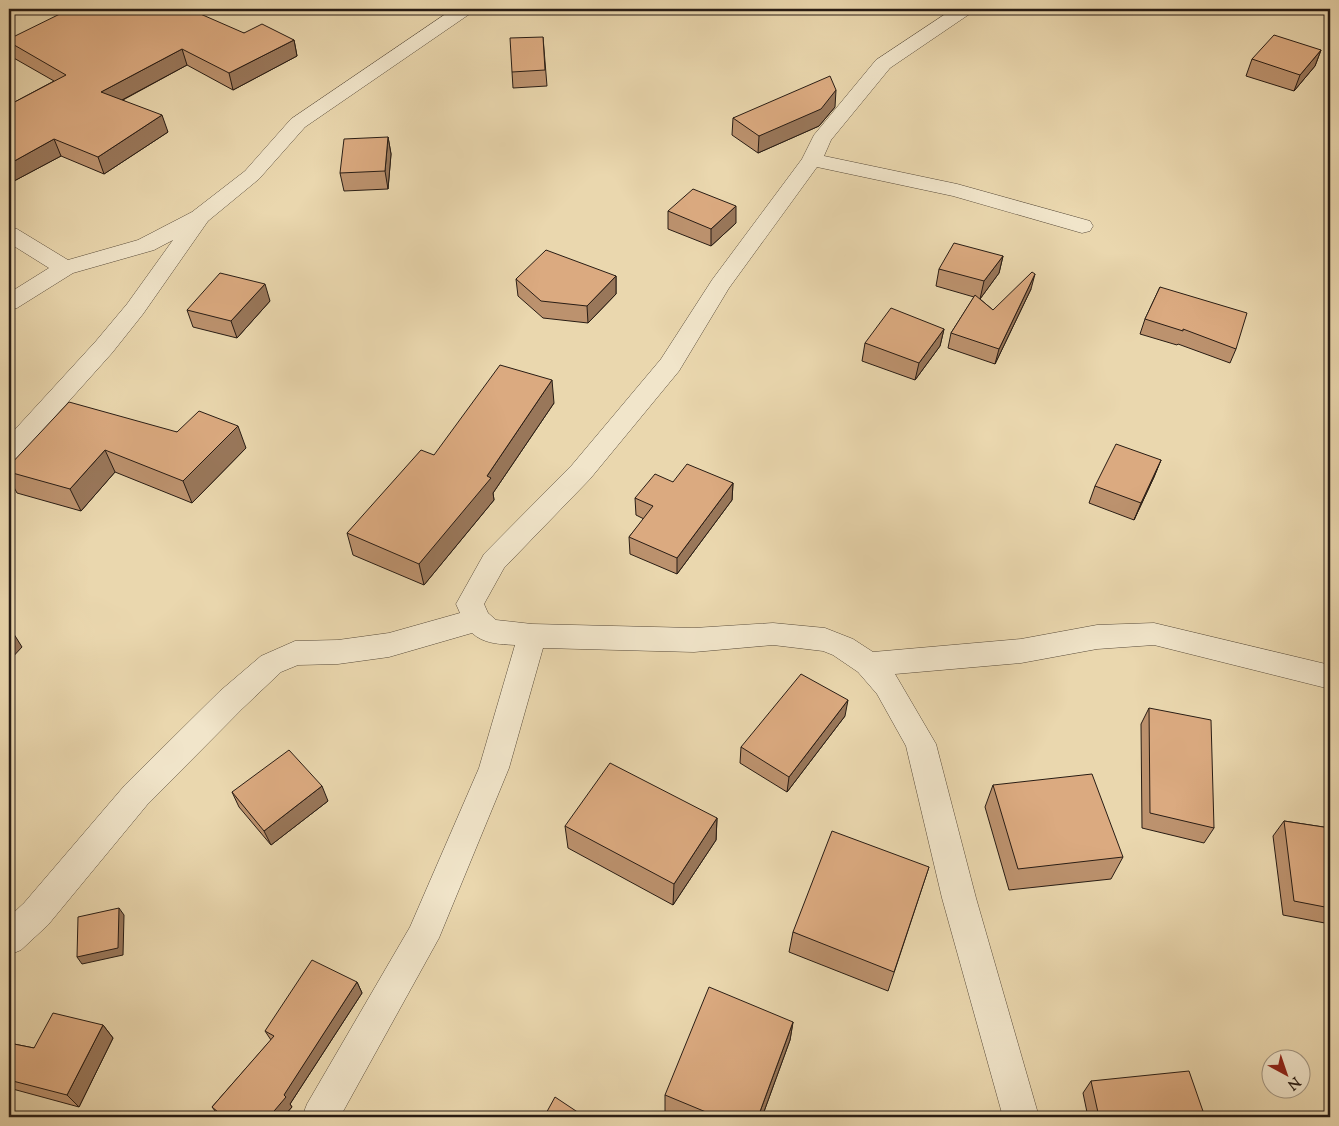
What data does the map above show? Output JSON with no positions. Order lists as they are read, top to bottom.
{
  "north": "bottom right"
}
